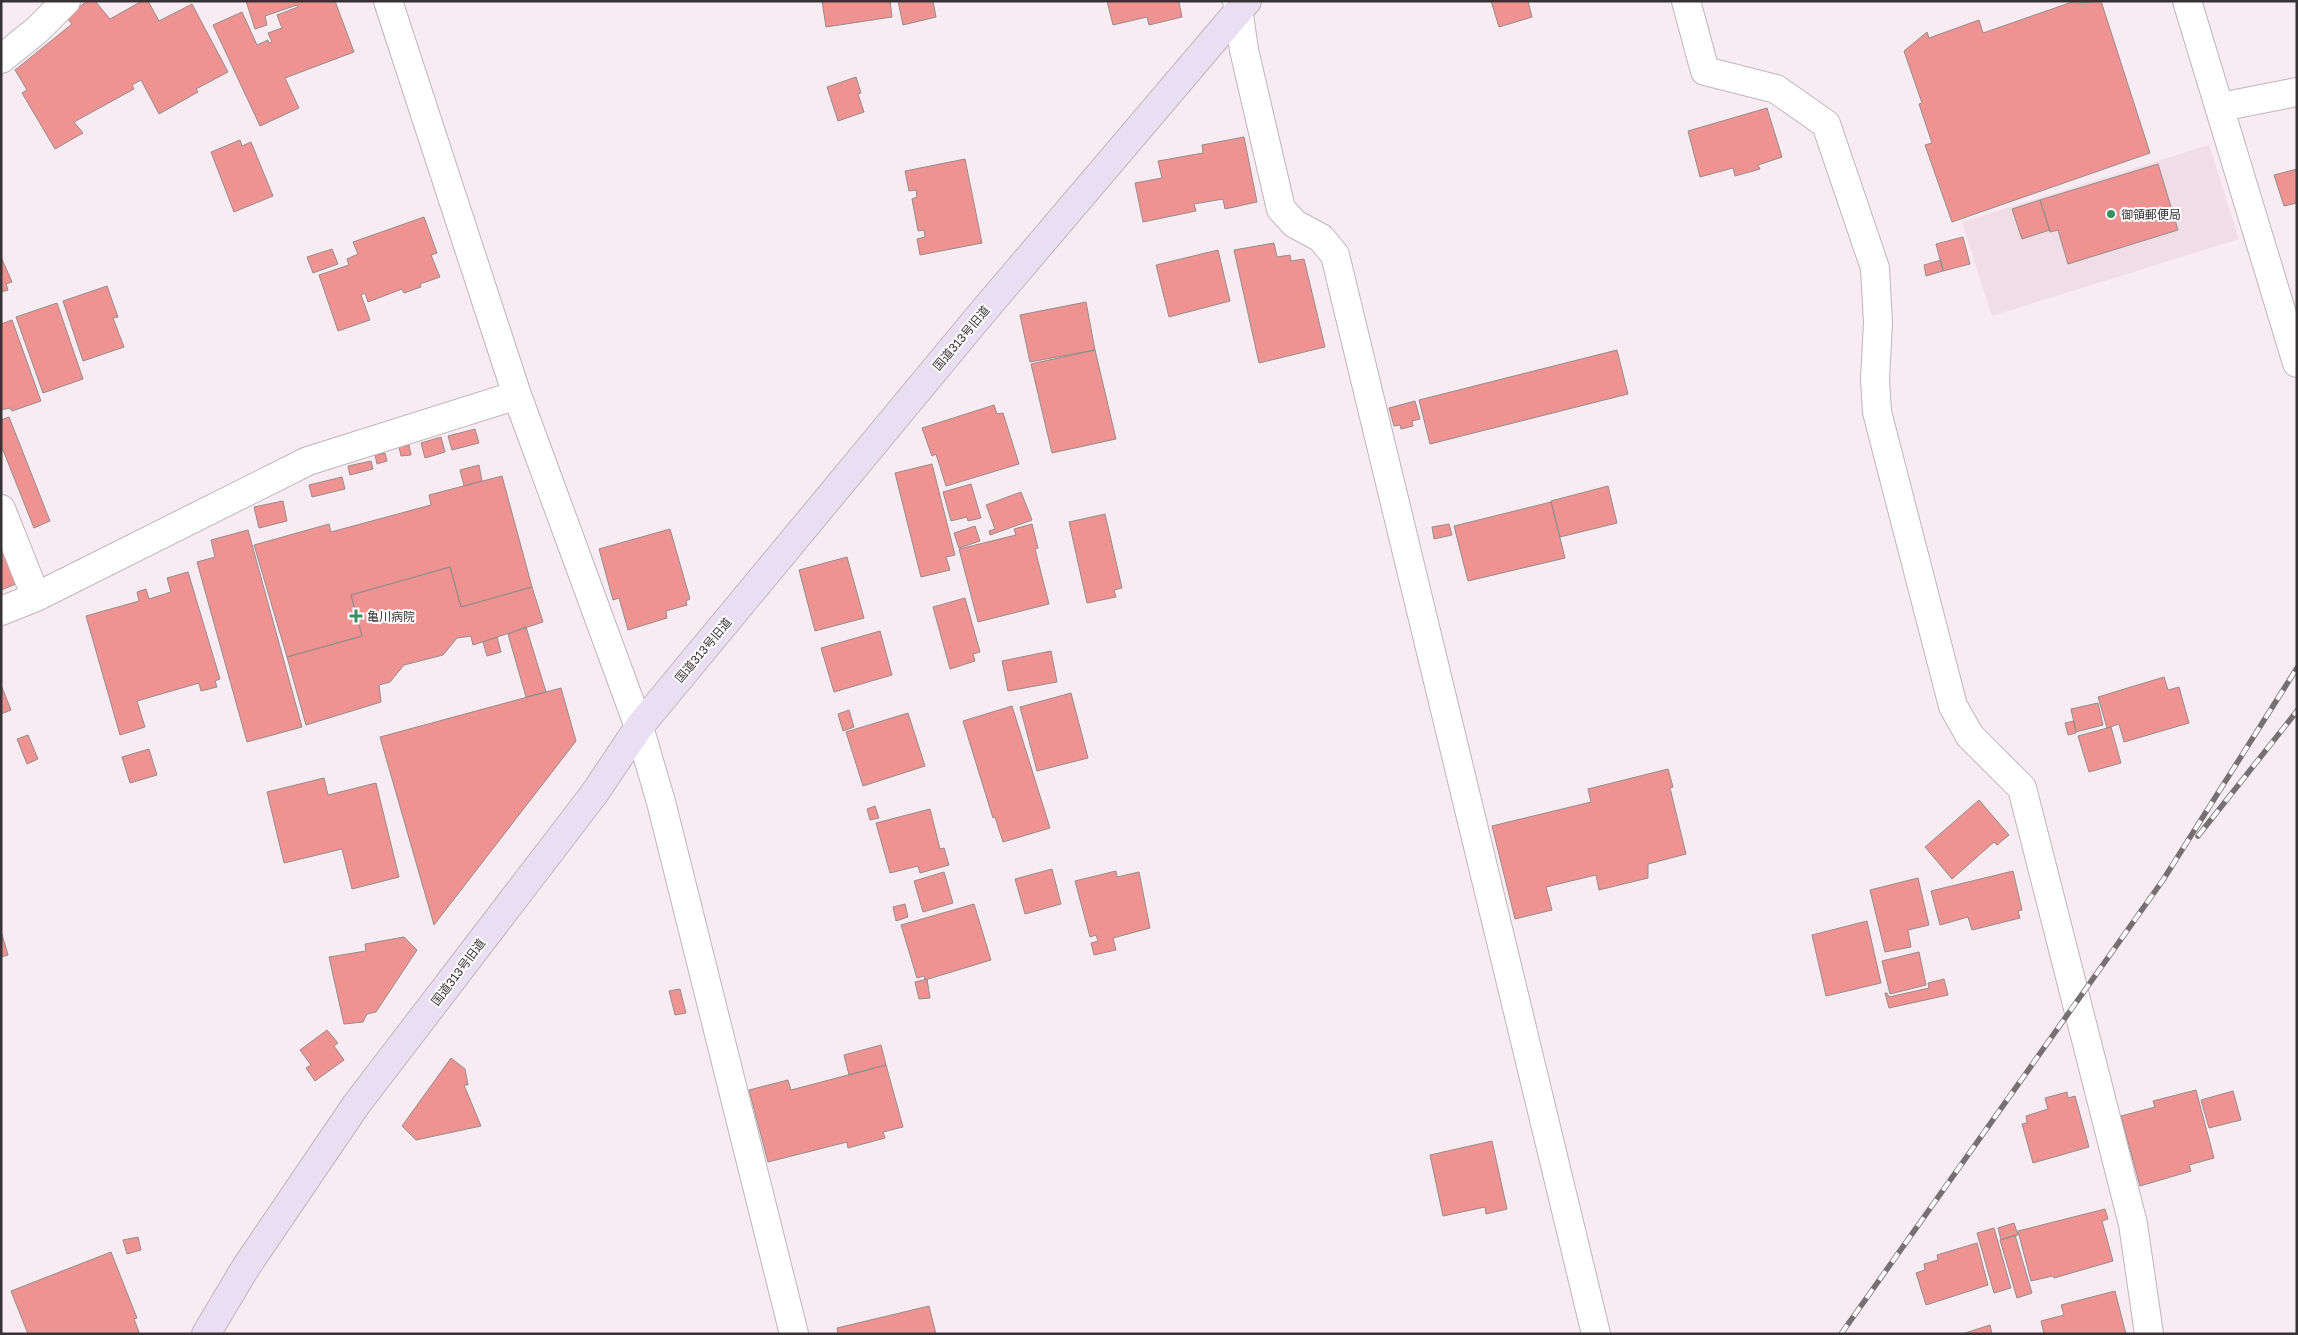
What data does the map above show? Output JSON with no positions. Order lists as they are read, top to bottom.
{
  "streets": {
    "street": ["国道313号旧道"]
  },
  "places": {
    "other": ["御領郵便局"],
    "health": ["亀川病院"]
  }
}
